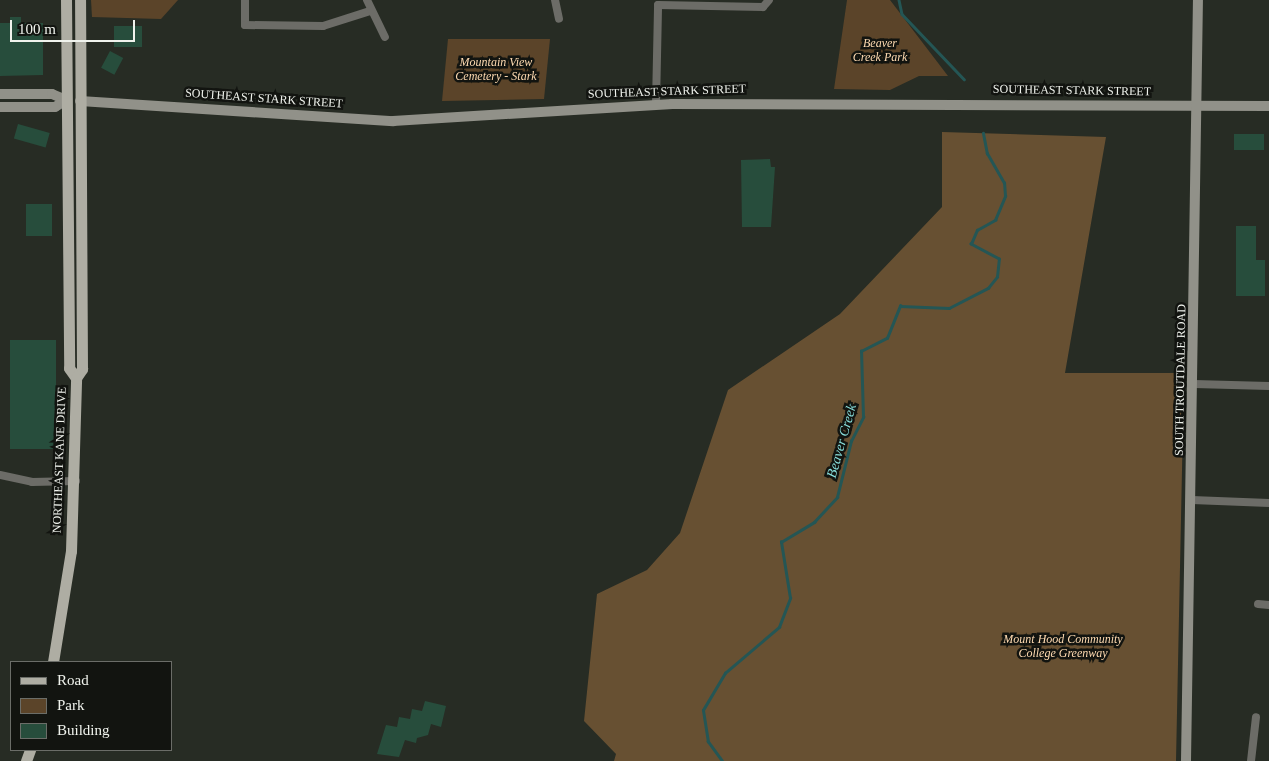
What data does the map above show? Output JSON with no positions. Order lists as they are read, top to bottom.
{
  "streets": {
    "main road": ["SOUTHEAST STARK STREET", "SOUTH TROUTDALE ROAD", "NORTHEAST KANE DRIVE"]
  },
  "crossings": [
    ["SOUTHEAST STARK STREET", "SOUTH TROUTDALE ROAD"],
    ["SOUTHEAST STARK STREET", "NORTHEAST KANE DRIVE"]
  ],
  "water": ["Beaver Creek"],
  "parks": ["Beaver Creek Park", "Mountain View Cemetery - Stark", "Mount Hood Community College Greenway"],
  "legend": ["Road", "Park", "Building"],
  "scale_bar": "100 m"
}
